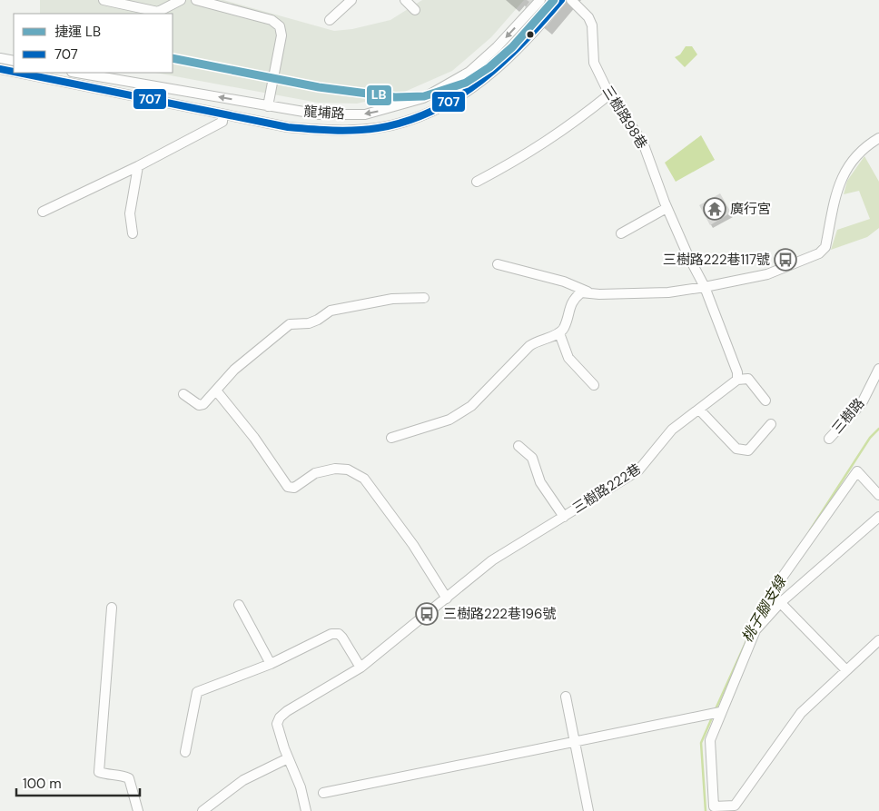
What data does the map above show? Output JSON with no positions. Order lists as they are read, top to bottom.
{
  "streets": {
    "street": [
      "龍埔路",
      "三樹路98巷",
      "三樹路",
      "三樹路222巷"
    ]
  },
  "water": ["桃子腳支線"],
  "places": {
    "temple": ["廣行宮"],
    "bus stop": ["三樹路222巷117號", "三樹路222巷196號"]
  },
  "lines": ["metro line LB", "transit line 707"],
  "legend": ["捷運 LB", "707"],
  "scale_bar": "100 m"
}
